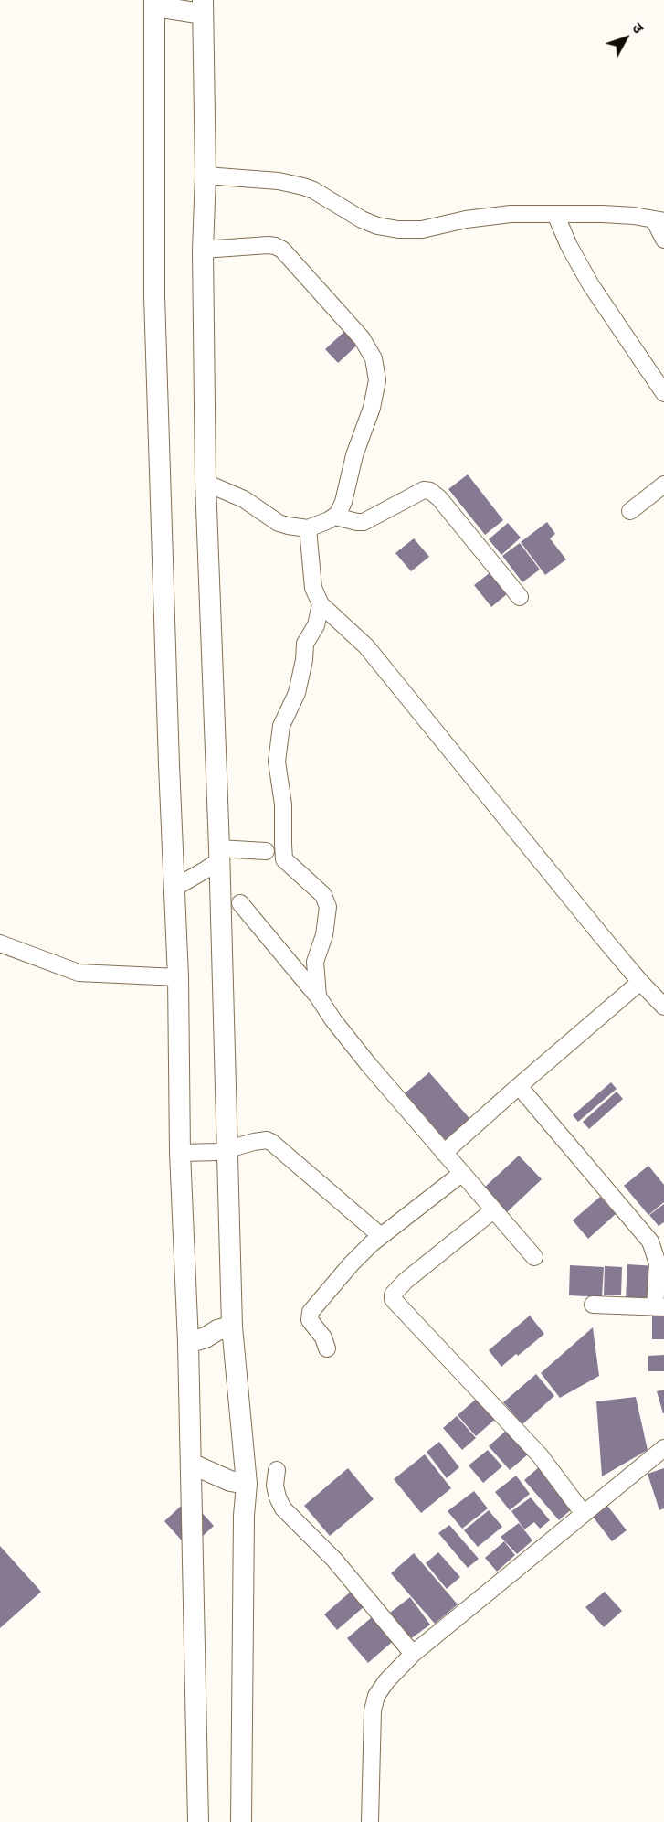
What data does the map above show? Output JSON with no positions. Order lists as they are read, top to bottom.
{
  "north": "top right"
}
